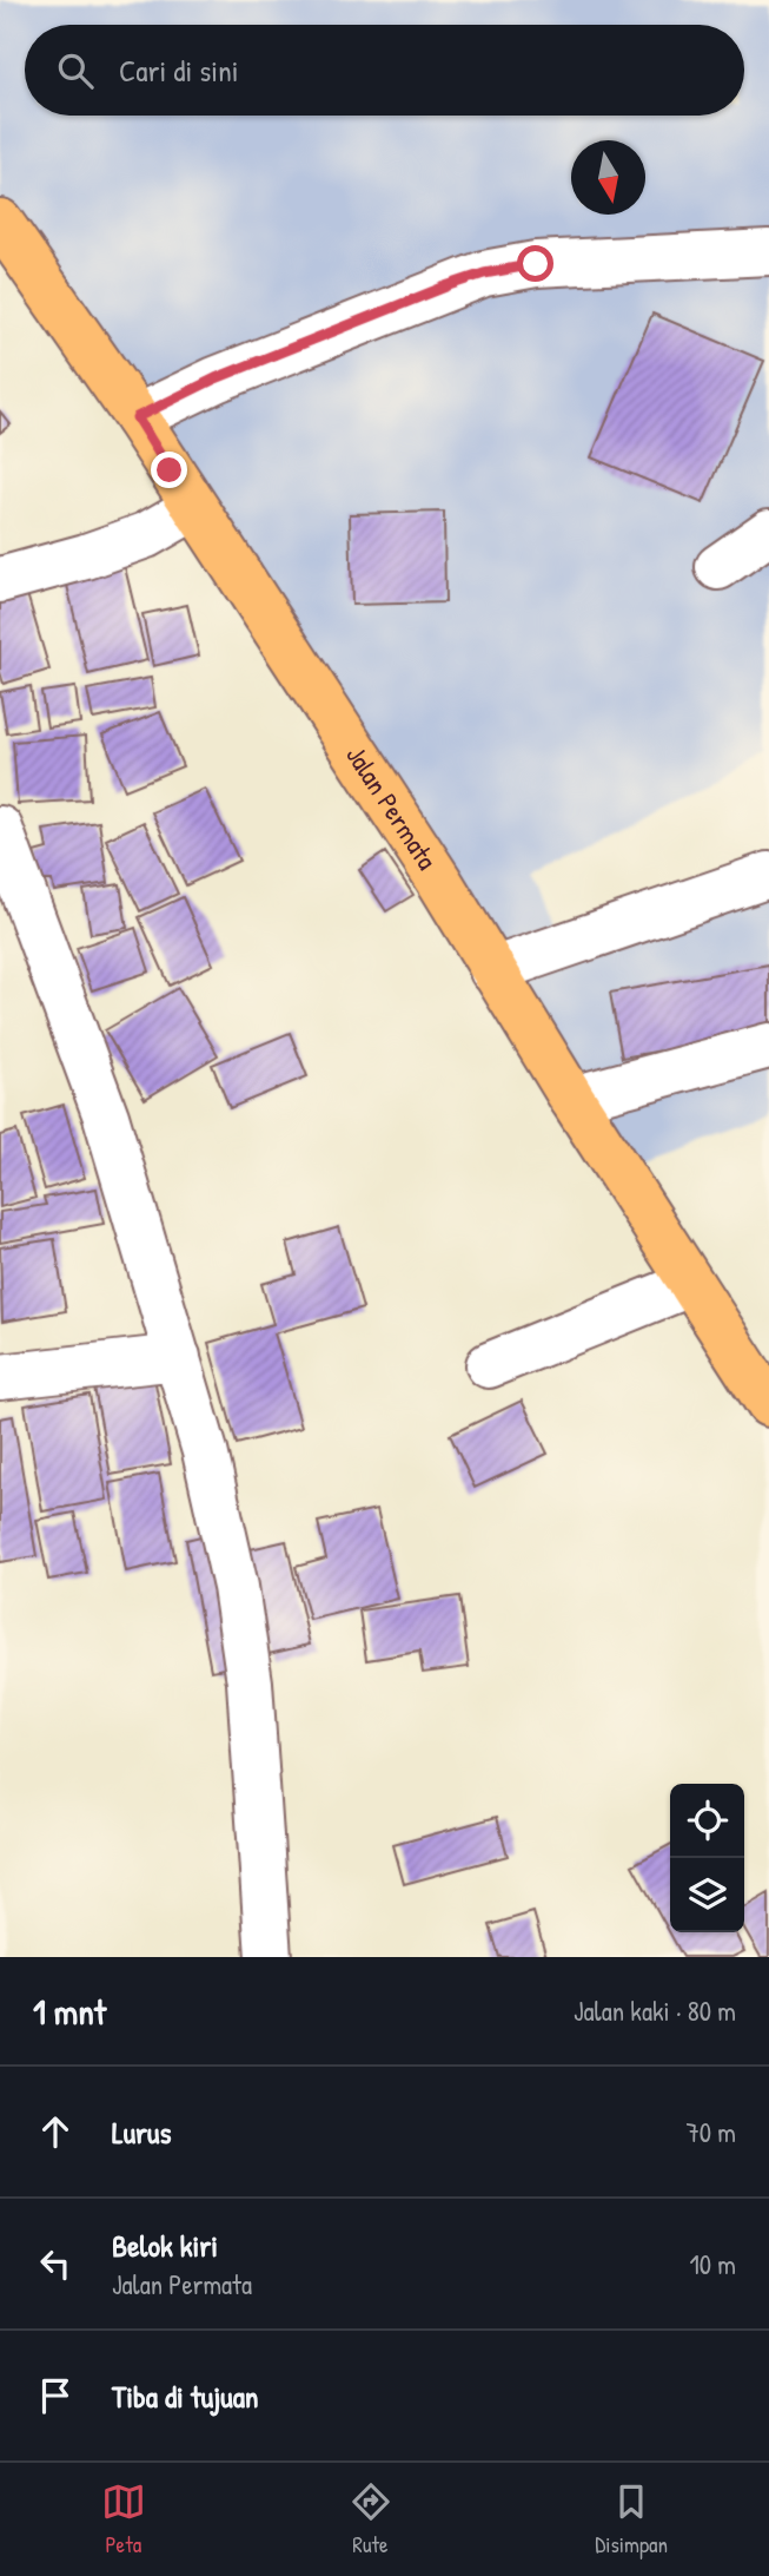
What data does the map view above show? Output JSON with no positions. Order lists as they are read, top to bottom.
{
  "streets": {
    "main road": ["Jalan Permata"]
  },
  "north": "bottom",
  "page": {
    "search": "Cari di sini",
    "heading": ["1 mnt", "Jalan kaki · 80 m"],
    "list": [
      ["Lurus", "70 m"],
      ["Belok kiri", "Jalan Permata", "10 m"],
      "Tiba di tujuan"
    ],
    "nav": ["Peta", "Rute", "Disimpan"]
  }
}
